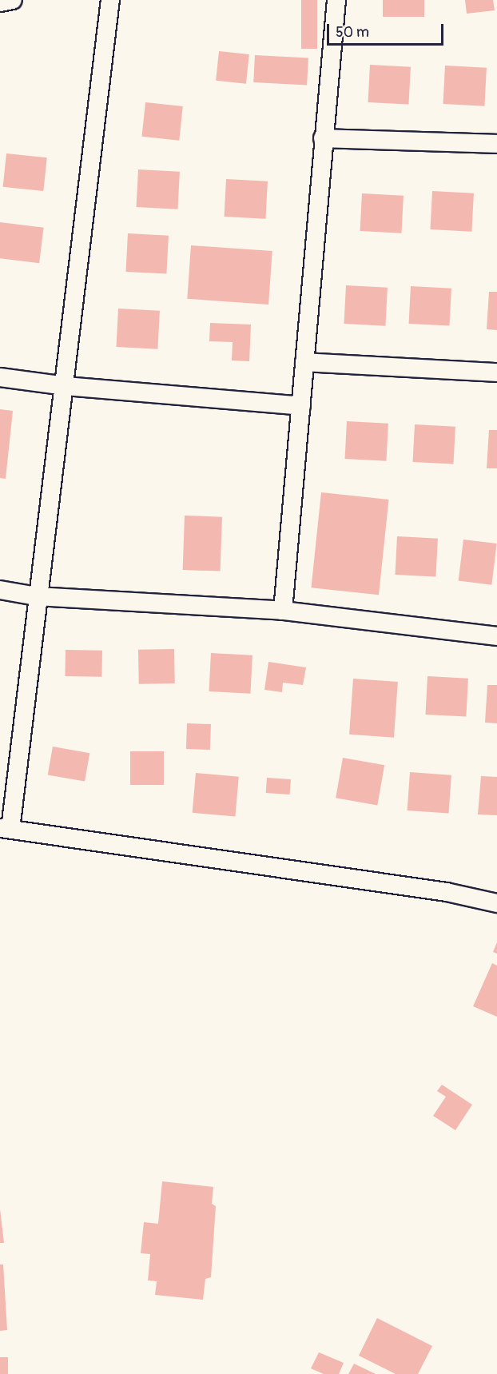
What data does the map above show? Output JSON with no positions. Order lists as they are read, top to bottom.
{
  "scale_bar": "50 m"
}
